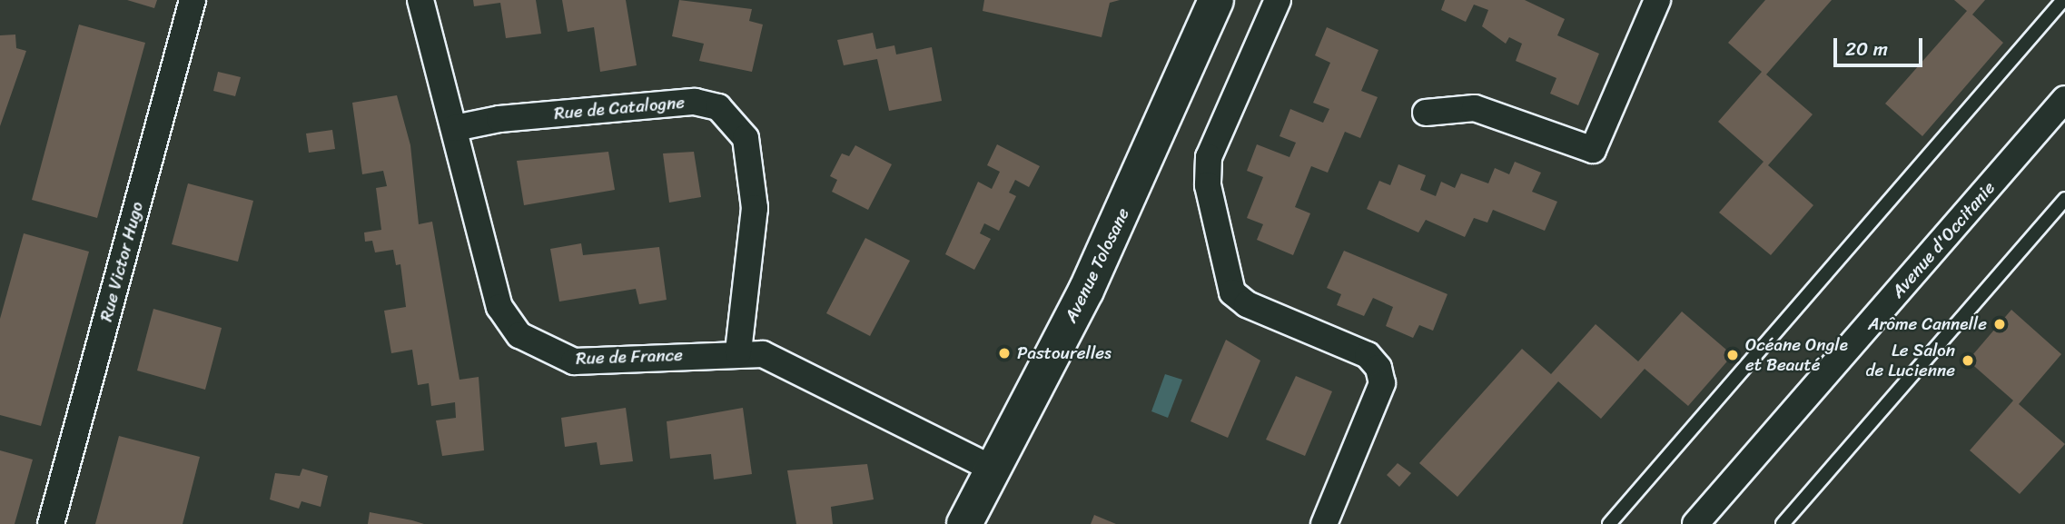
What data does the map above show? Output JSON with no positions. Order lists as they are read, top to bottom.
{
  "streets": {
    "main road": ["Avenue Tolosane"],
    "street": [
      "Rue de Catalogne",
      "Avenue d'Occitanie",
      "Rue Victor Hugo",
      "Rue de France"
    ]
  },
  "crossings": [
    ["Rue de Catalogne", "Rue de France"],
    ["Avenue Tolosane", "Rue de France"]
  ],
  "places": [
    "Arôme Cannelle",
    "Pastourelles",
    "Océane Ongle et Beauté",
    "Le Salon de Lucienne"
  ],
  "scale_bar": "20 m"
}
